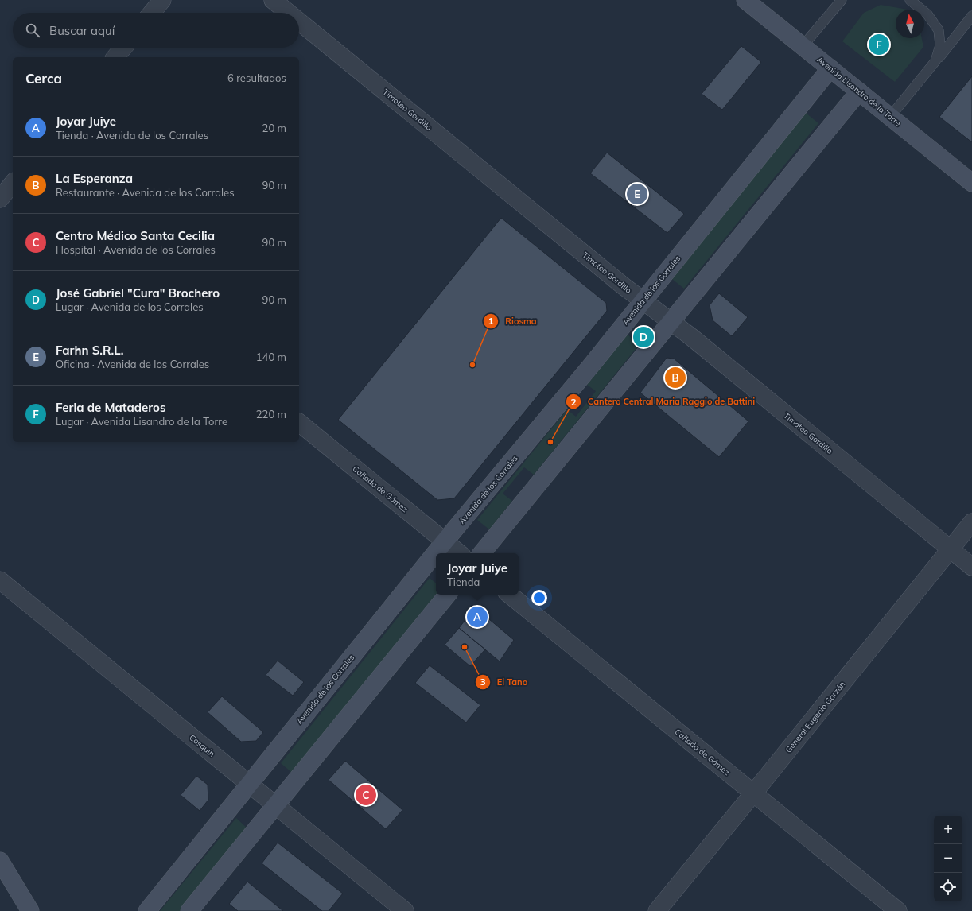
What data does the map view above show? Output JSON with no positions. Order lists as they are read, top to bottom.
{
  "streets": {
    "main road": ["Avenida Lisandro de la Torre", "Avenida de los Corrales"],
    "street": [
      "Timoteo Gordillo",
      "Cañada de Gómez",
      "General Eugenio Garzón",
      "Cosquín"
    ]
  },
  "crossings": [
    ["Avenida Lisandro de la Torre", "Avenida de los Corrales"],
    ["Timoteo Gordillo", "Avenida de los Corrales"],
    ["Timoteo Gordillo", "General Eugenio Garzón"],
    ["Avenida de los Corrales", "Cañada de Gómez"],
    ["Avenida de los Corrales", "Cosquín"],
    ["Cañada de Gómez", "General Eugenio Garzón"]
  ],
  "places": ["Riosma", "Cantero Central Maria Raggio de Battini", "El Tano"],
  "north": "top",
  "page": {
    "search": "Buscar aquí",
    "pins": [
      "F",
      "E",
      "D",
      "B",
      "A",
      "C"
    ],
    "heading": ["Cerca", "6 resultados"],
    "list": [
      {
        "mark": "A",
        "name": "Joyar Juiye",
        "note": "Tienda · Avenida de los Corrales",
        "value": "20 m"
      },
      {
        "mark": "B",
        "name": "La Esperanza",
        "note": "Restaurante · Avenida de los Corrales",
        "value": "90 m"
      },
      {
        "mark": "C",
        "name": "Centro Médico Santa Cecilia",
        "note": "Hospital · Avenida de los Corrales",
        "value": "90 m"
      },
      {
        "mark": "D",
        "name": "José Gabriel \"Cura\" Brochero",
        "note": "Lugar · Avenida de los Corrales",
        "value": "90 m"
      },
      {
        "mark": "E",
        "name": "Farhn S.R.L.",
        "note": "Oficina · Avenida de los Corrales",
        "value": "140 m"
      },
      {
        "mark": "F",
        "name": "Feria de Mataderos",
        "note": "Lugar · Avenida Lisandro de la Torre",
        "value": "220 m"
      }
    ],
    "popup": ["Joyar Juiye", "Tienda"],
    "map_buttons": ["+", "−"]
  }
}
